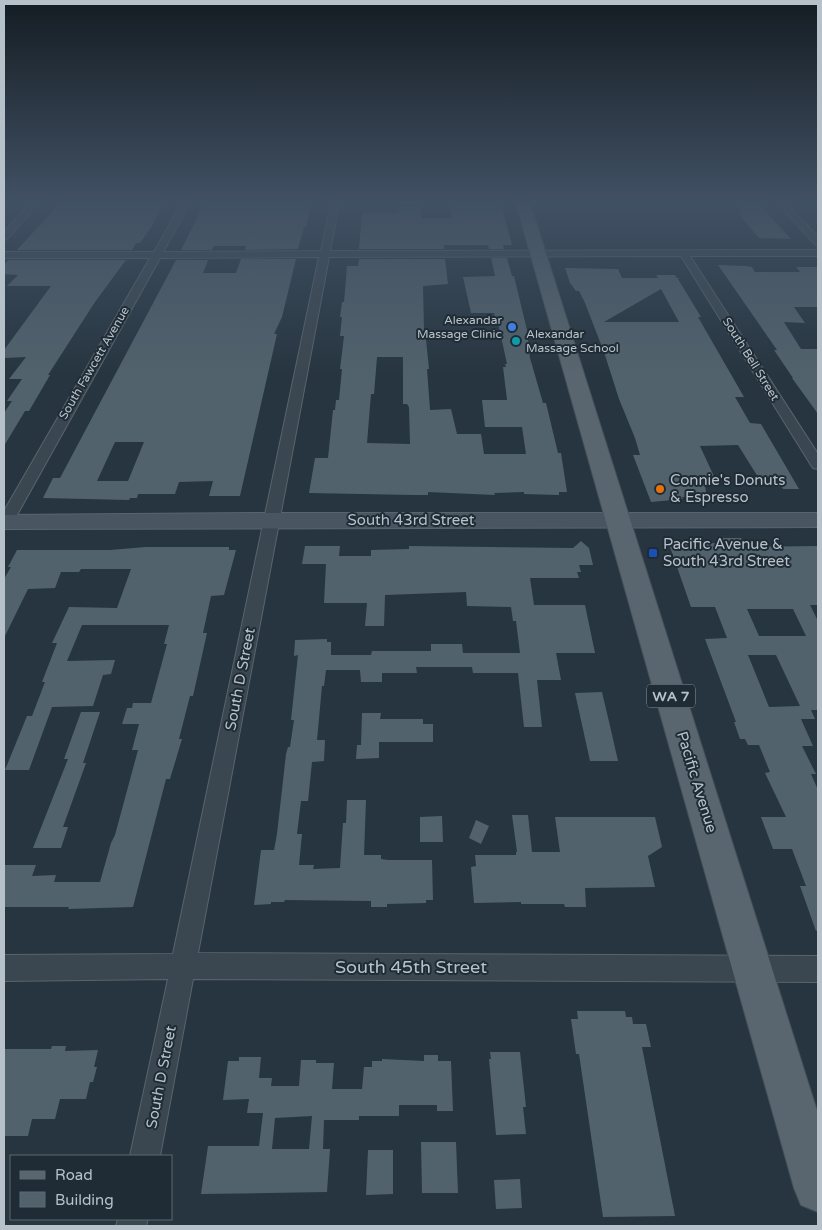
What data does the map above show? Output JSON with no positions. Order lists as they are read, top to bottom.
{
  "streets": {
    "main road": ["WA 7", "Pacific Avenue"],
    "street": [
      "South Bell Street",
      "South Fawcett Avenue",
      "South 43rd Street",
      "South D Street",
      "South 45th Street"
    ]
  },
  "crossings": [
    ["South Fawcett Avenue", "South 43rd Street"],
    ["South 43rd Street", "South D Street"],
    ["South 43rd Street", "Pacific Avenue"],
    ["South D Street", "South 45th Street"],
    ["Pacific Avenue", "South 45th Street"]
  ],
  "places": {
    "other": ["Alexandar Massage Clinic", "Alexandar Massage School", "Connie's Donuts & Espresso"],
    "transit": ["Pacific Avenue & South 43rd Street"]
  },
  "legend": ["Road", "Building"]
}
